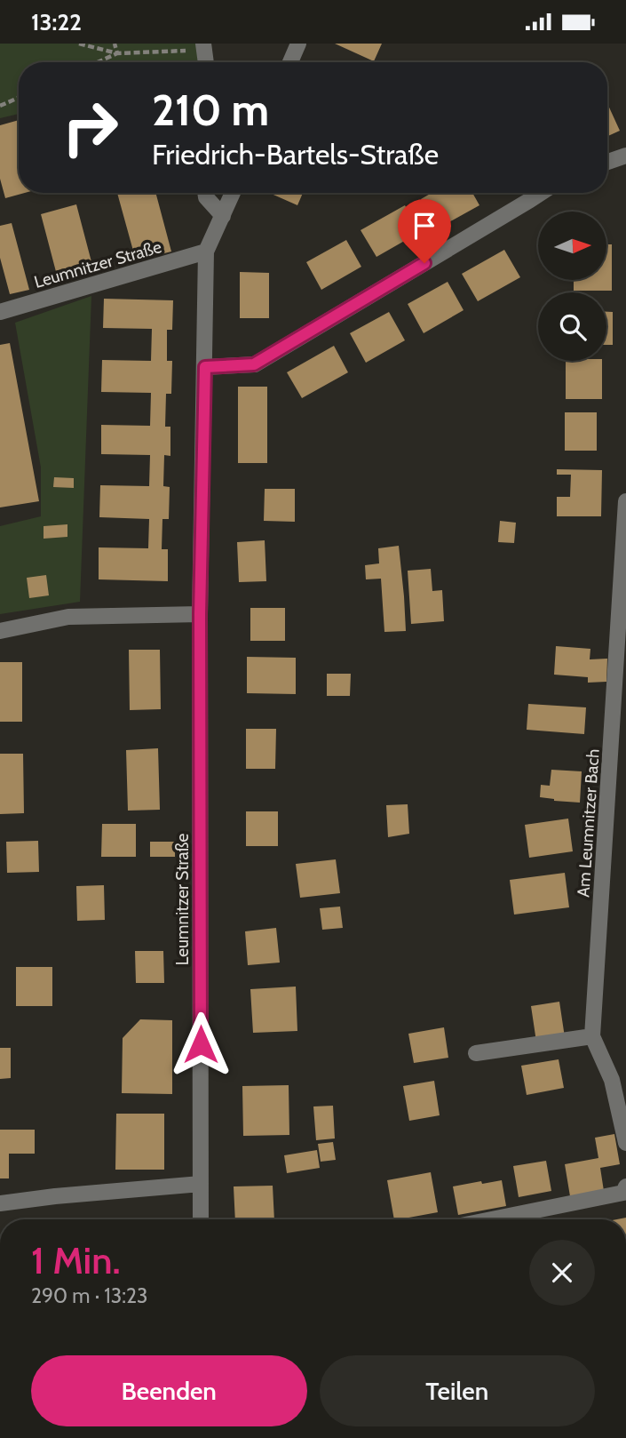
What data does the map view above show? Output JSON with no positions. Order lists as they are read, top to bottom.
{
  "streets": {
    "street": ["Leumnitzer Straße", "Am Leumnitzer Bach"]
  },
  "north": "right",
  "page": {
    "status": "13:22",
    "turn": ["210 m", "Friedrich-Bartels-Straße"],
    "heading": ["1 Min.", "290 m · 13:23"],
    "buttons": ["Beenden", "Teilen"]
  }
}
